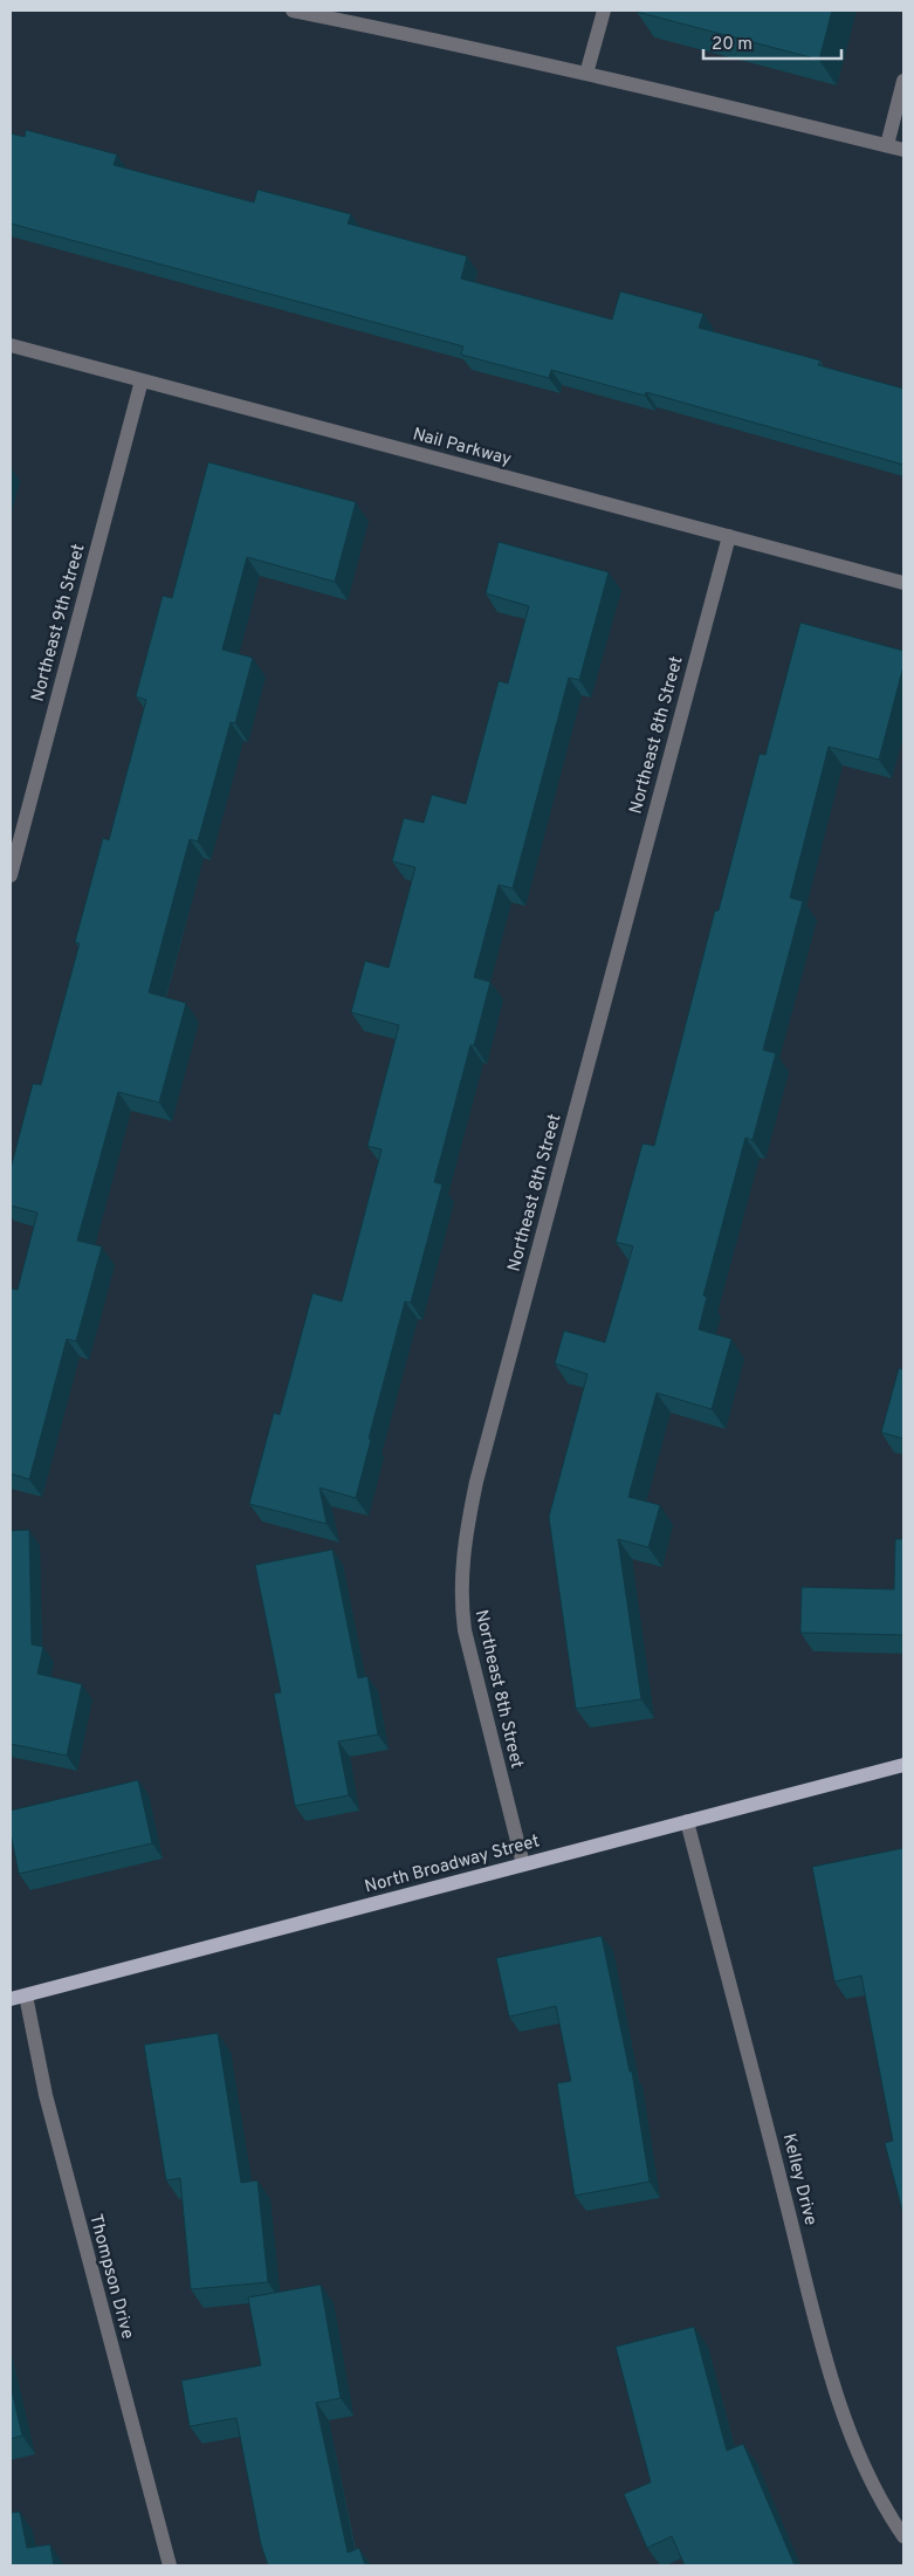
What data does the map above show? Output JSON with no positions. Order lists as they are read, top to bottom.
{
  "streets": {
    "main road": ["North Broadway Street"],
    "street": [
      "Nail Parkway",
      "Northeast 9th Street",
      "Northeast 8th Street",
      "Kelley Drive",
      "Thompson Drive"
    ]
  },
  "crossings": [
    ["Nail Parkway", "Northeast 9th Street"],
    ["Nail Parkway", "Northeast 8th Street"],
    ["Northeast 8th Street", "North Broadway Street"],
    ["North Broadway Street", "Kelley Drive"],
    ["North Broadway Street", "Thompson Drive"]
  ],
  "scale_bar": "20 m"
}
